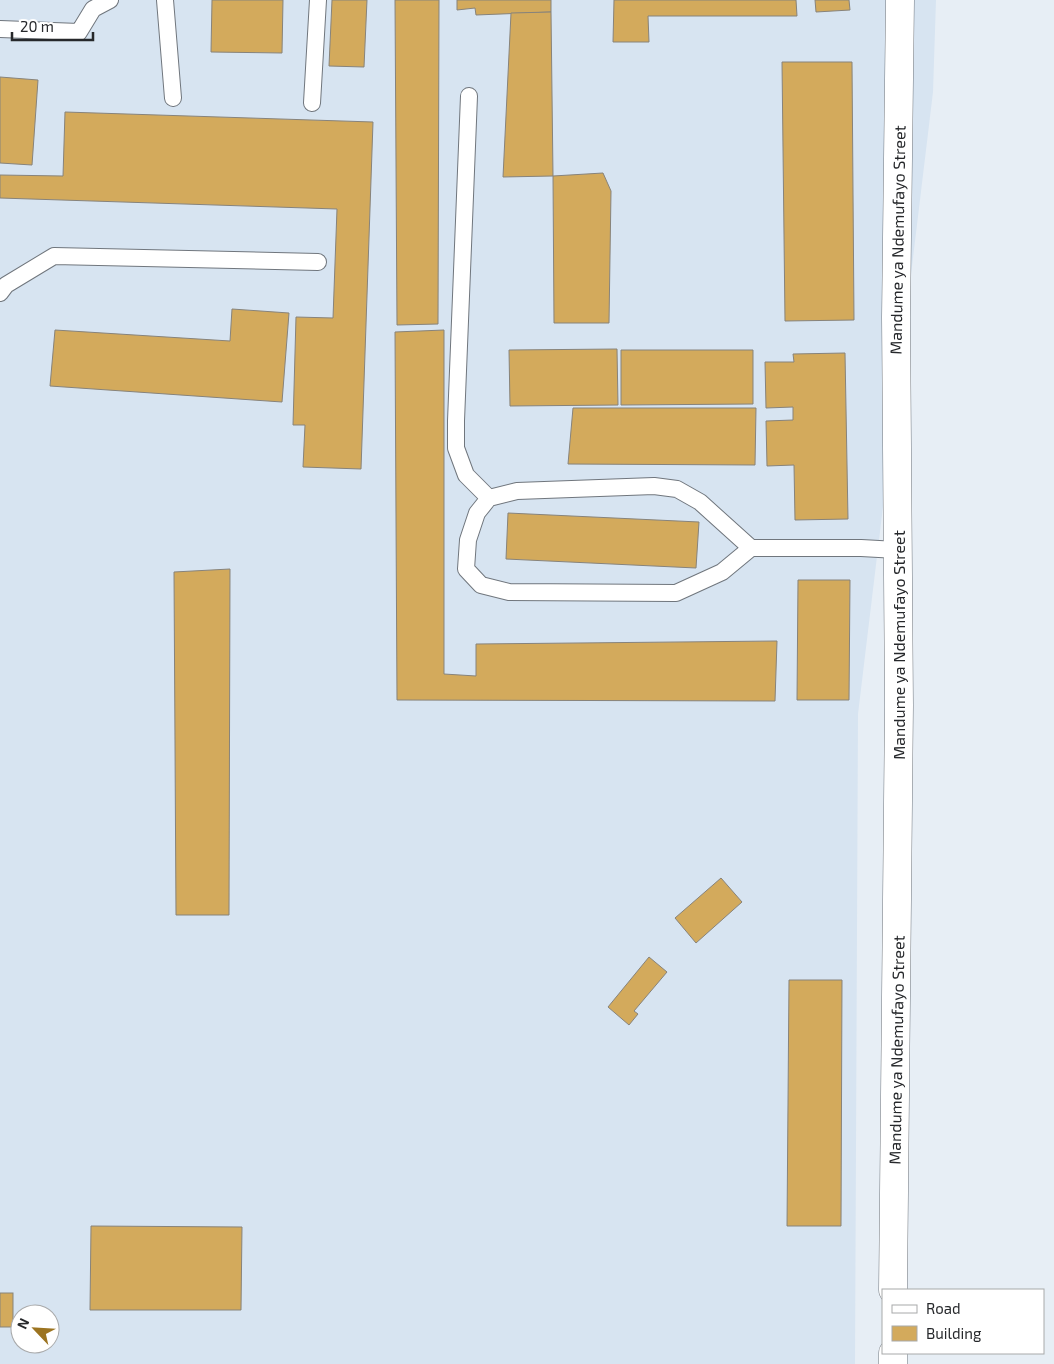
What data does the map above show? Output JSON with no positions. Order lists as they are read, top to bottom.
{
  "streets": {
    "street": ["Mandume ya Ndemufayo Street"]
  },
  "legend": ["Road", "Building"],
  "scale_bar": "20 m",
  "north": "top left"
}
